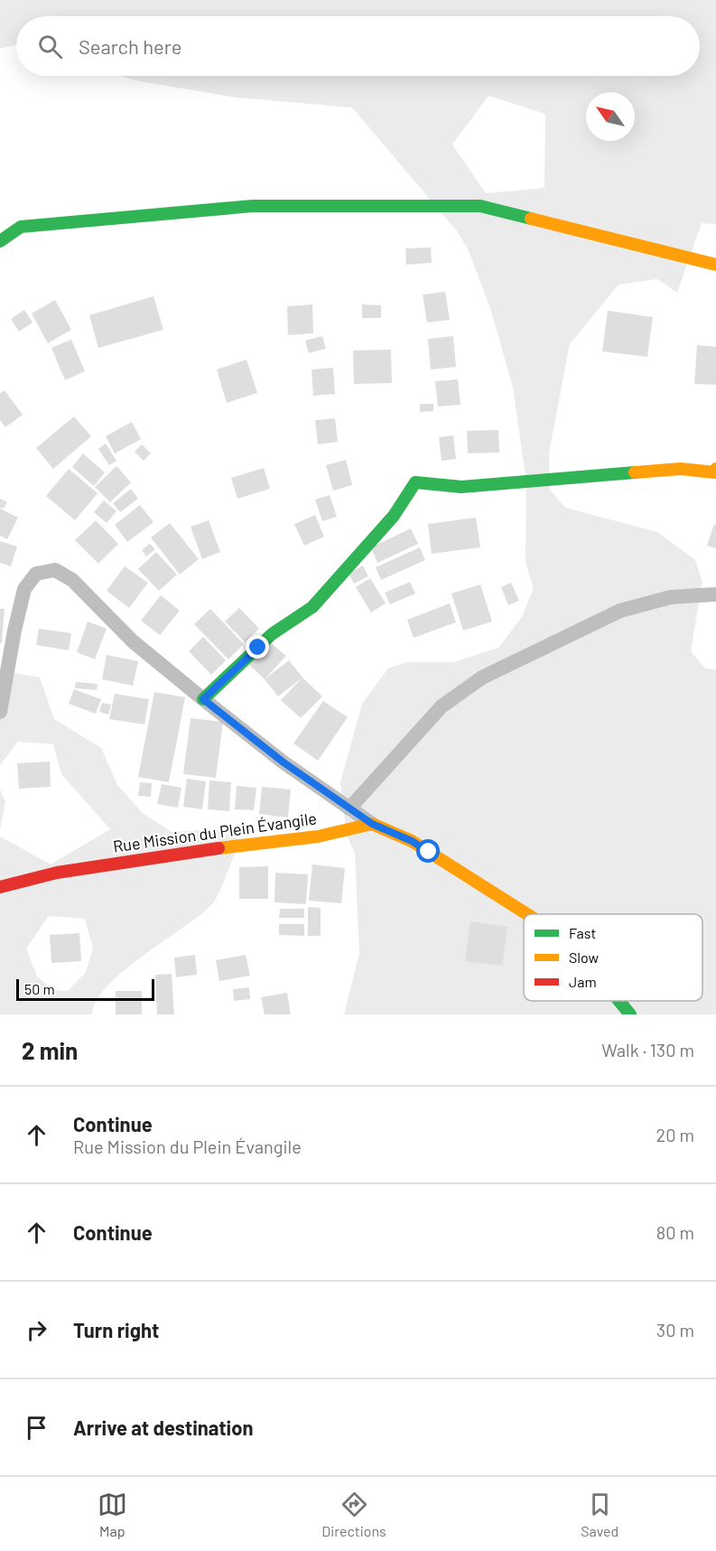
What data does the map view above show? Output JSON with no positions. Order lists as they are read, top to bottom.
{
  "streets": {
    "street": ["Rue Mission du Plein Évangile"]
  },
  "legend": ["Fast", "Slow", "Jam"],
  "scale_bar": "50 m",
  "north": "top left",
  "page": {
    "search": "Search here",
    "scale": "50 m",
    "heading": ["2 min", "Walk · 130 m"],
    "list": [
      ["Continue", "Rue Mission du Plein Évangile", "20 m"],
      ["Continue", "80 m"],
      ["Turn right", "30 m"],
      "Arrive at destination"
    ],
    "nav": ["Map", "Directions", "Saved"]
  }
}
